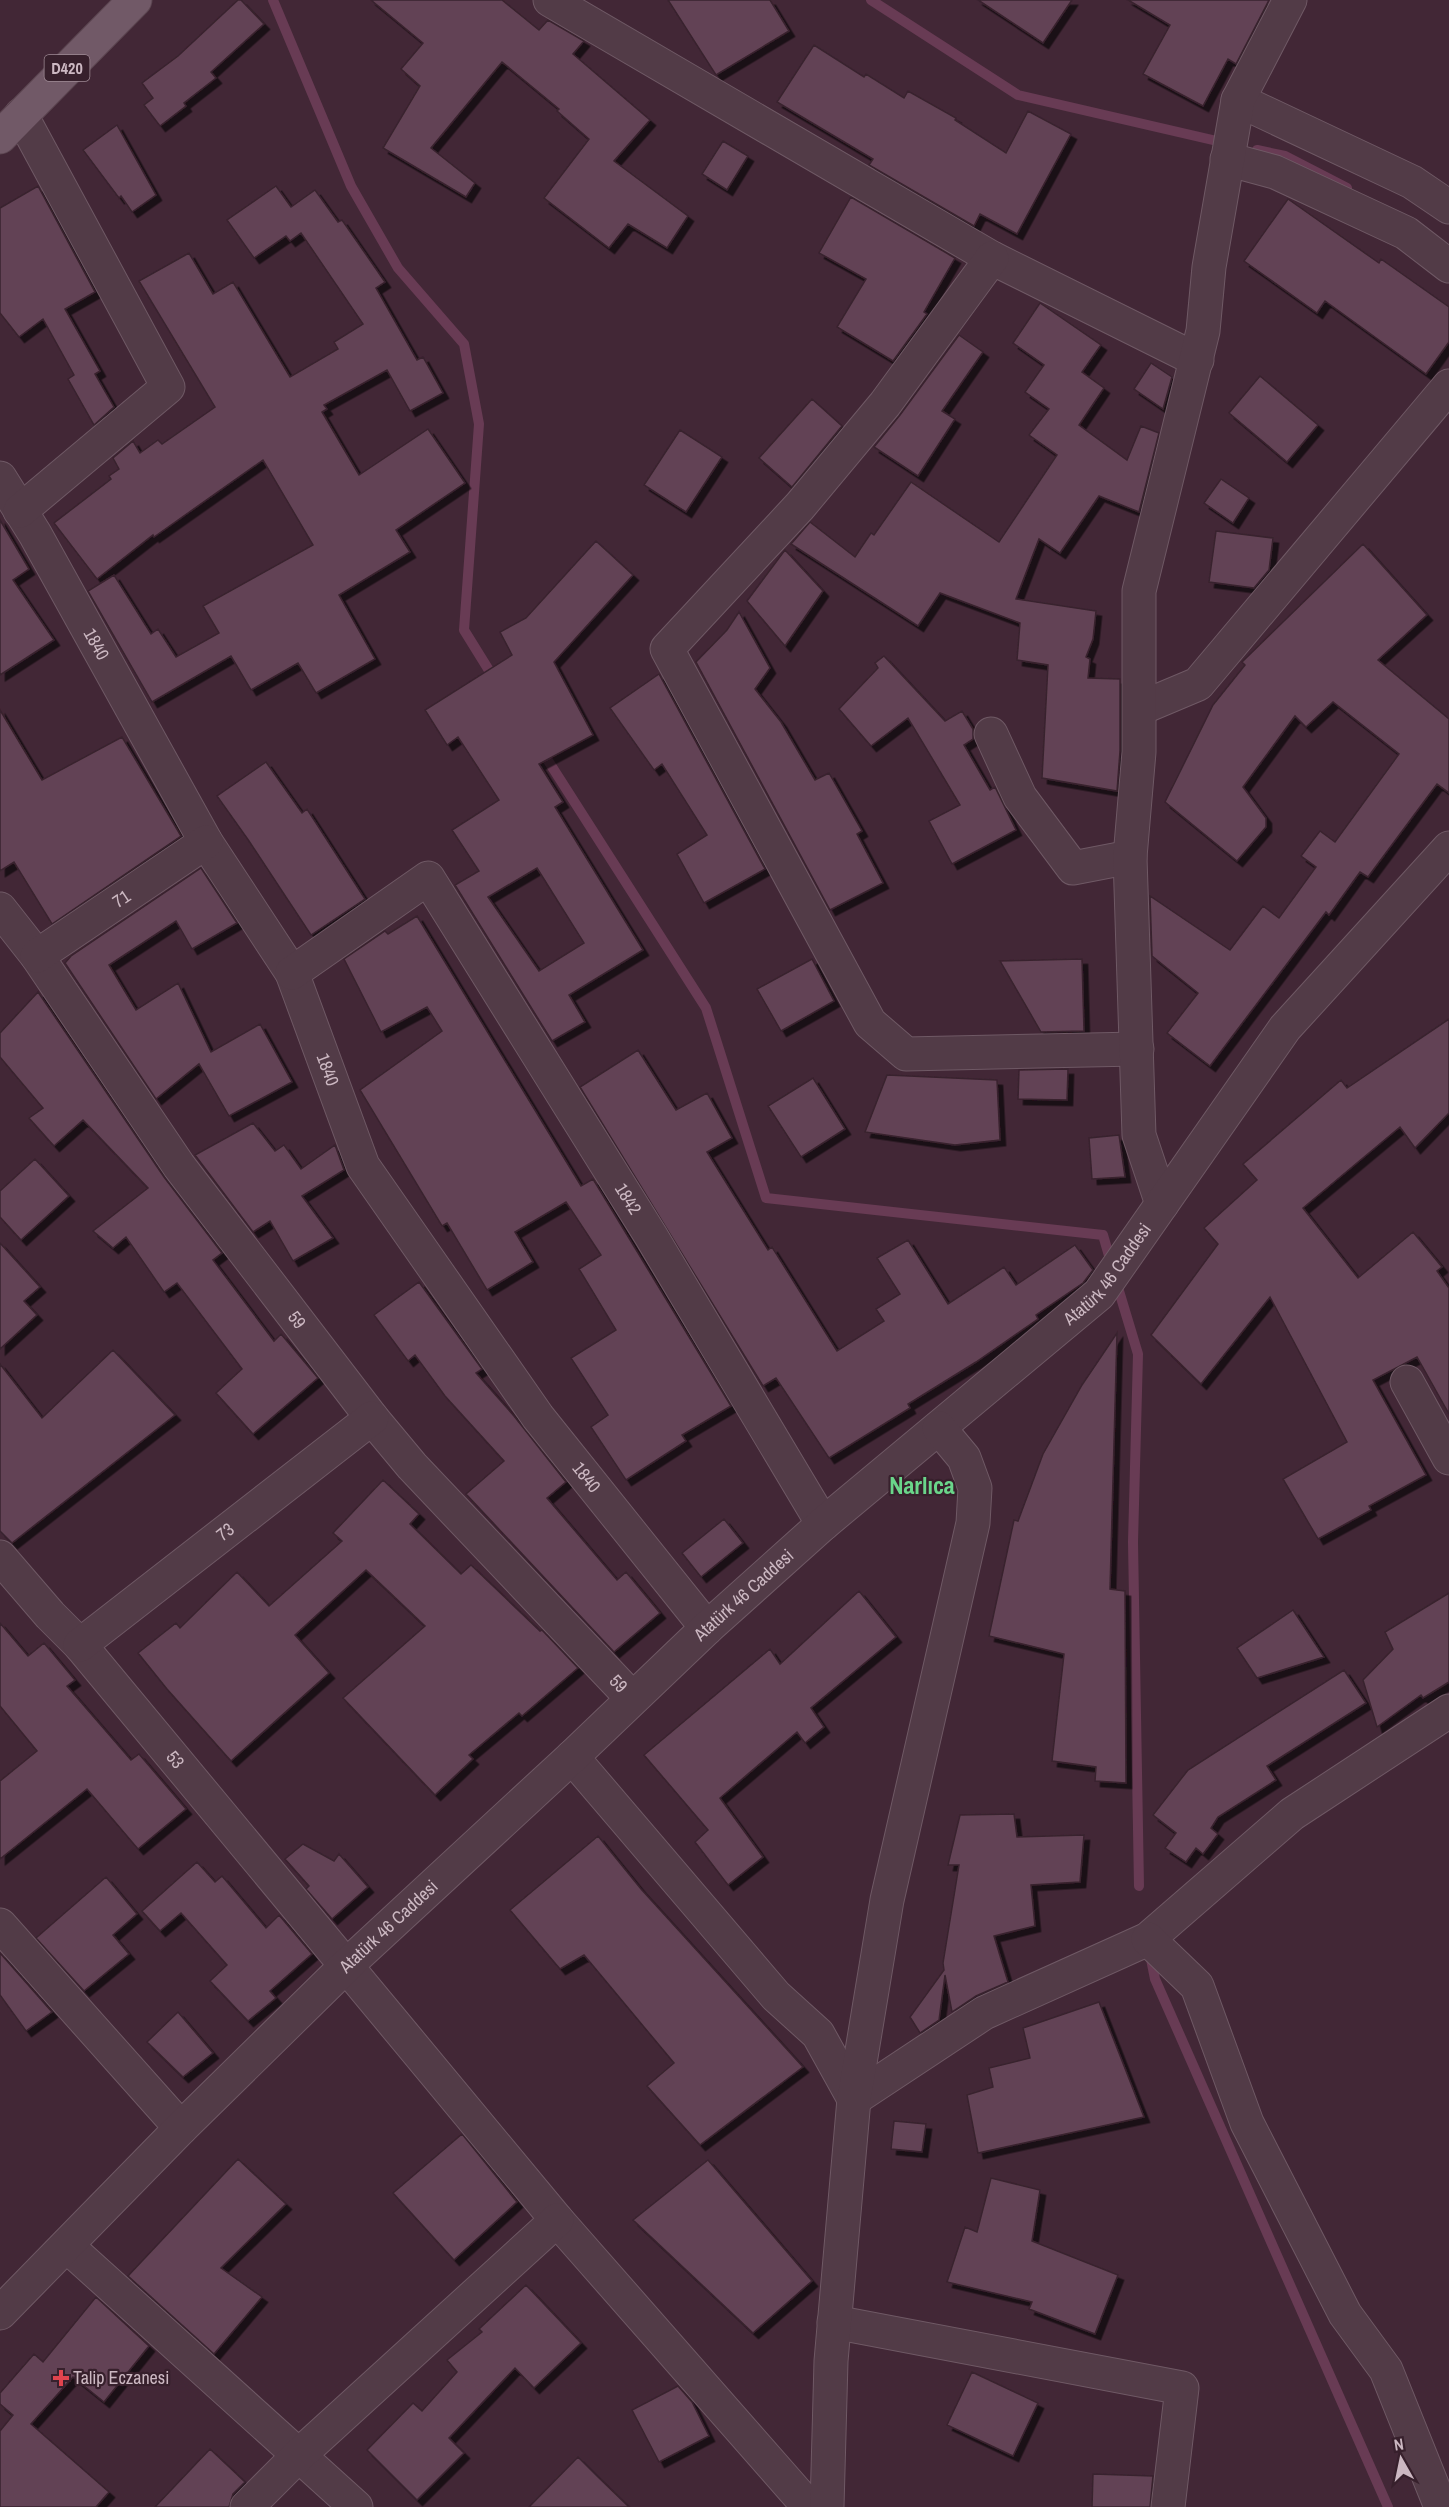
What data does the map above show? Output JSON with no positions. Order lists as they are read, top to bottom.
{
  "streets": {
    "main road": ["D420"],
    "street": [
      "1840",
      "71",
      "1842",
      "Atatürk 46 Caddesi",
      "59",
      "73",
      "53"
    ]
  },
  "crossings": [
    ["1840", "71"],
    ["1840", "1842"],
    ["1840", "Atatürk 46 Caddesi"],
    ["71", "59"],
    ["1842", "Atatürk 46 Caddesi"],
    ["Atatürk 46 Caddesi", "59"],
    ["Atatürk 46 Caddesi", "53"],
    ["59", "73"],
    ["73", "53"]
  ],
  "districts": ["Narlıca"],
  "places": {
    "health": ["Talip Eczanesi"]
  },
  "north": "top"
}
